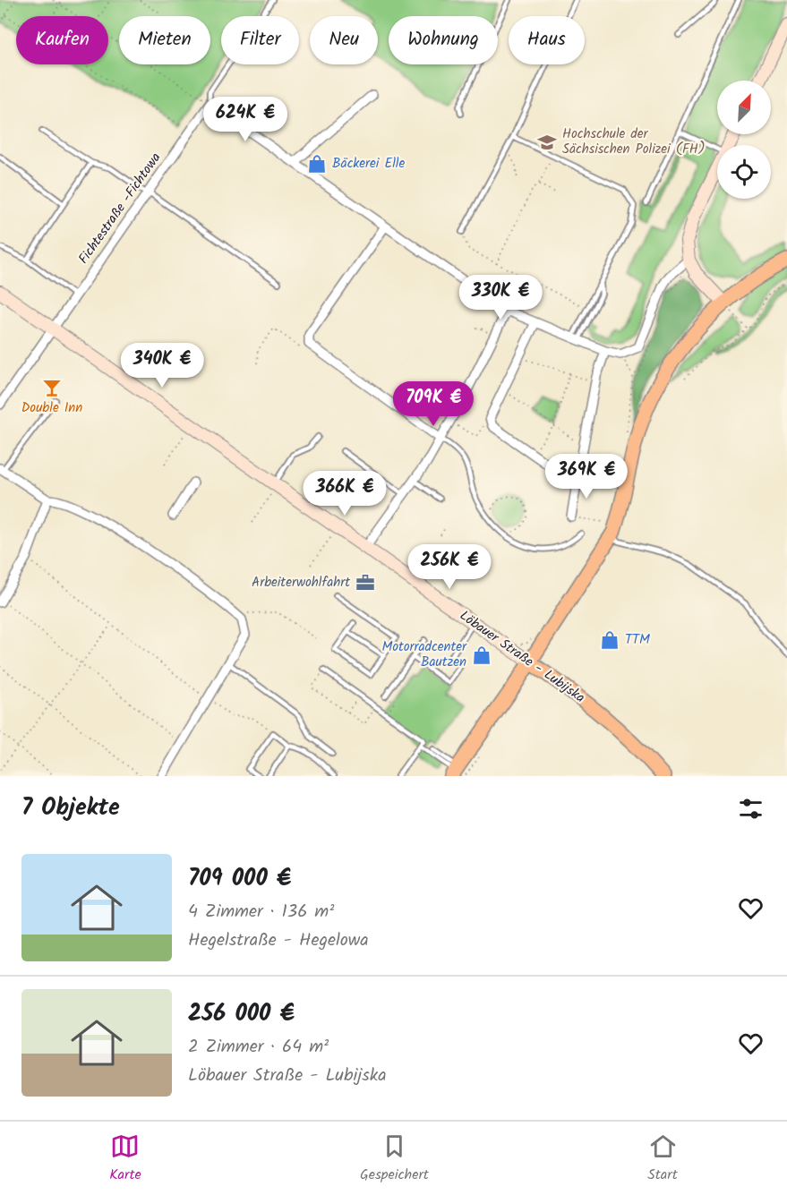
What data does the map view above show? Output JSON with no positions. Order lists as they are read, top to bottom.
{
  "streets": {
    "main road": ["Löbauer Straße - Lubijska"],
    "street": ["Fichtestraße -Fichtowa"]
  },
  "crossings": [
    ["Fichtestraße -Fichtowa", "Löbauer Straße - Lubijska"]
  ],
  "places": {
    "school or university": ["Hochschule der Sächsischen Polizei (FH)"],
    "shop": ["Bäckerei Elle", "TTM", "Motorradcenter Bautzen"],
    "bar": ["Double Inn"],
    "office": ["Arbeiterwohlfahrt"]
  },
  "north": "top right",
  "page": {
    "chip": [
      "Kaufen",
      "Mieten",
      "Filter",
      "Neu",
      "Wohnung",
      "Haus"
    ],
    "price": [
      "624K €",
      "330K €",
      "340K €",
      "709K €",
      "369K €",
      "366K €",
      "256K €"
    ],
    "heading": "7 Objekte",
    "list": [
      {
        "name": "709 000 €",
        "note": "4 Zimmer · 136 m² · Hegelstraße - Hegelowa"
      },
      {
        "name": "256 000 €",
        "note": "2 Zimmer · 64 m² · Löbauer Straße - Lubijska"
      }
    ],
    "tabs": ["Karte", "Gespeichert", "Start"]
  }
}
